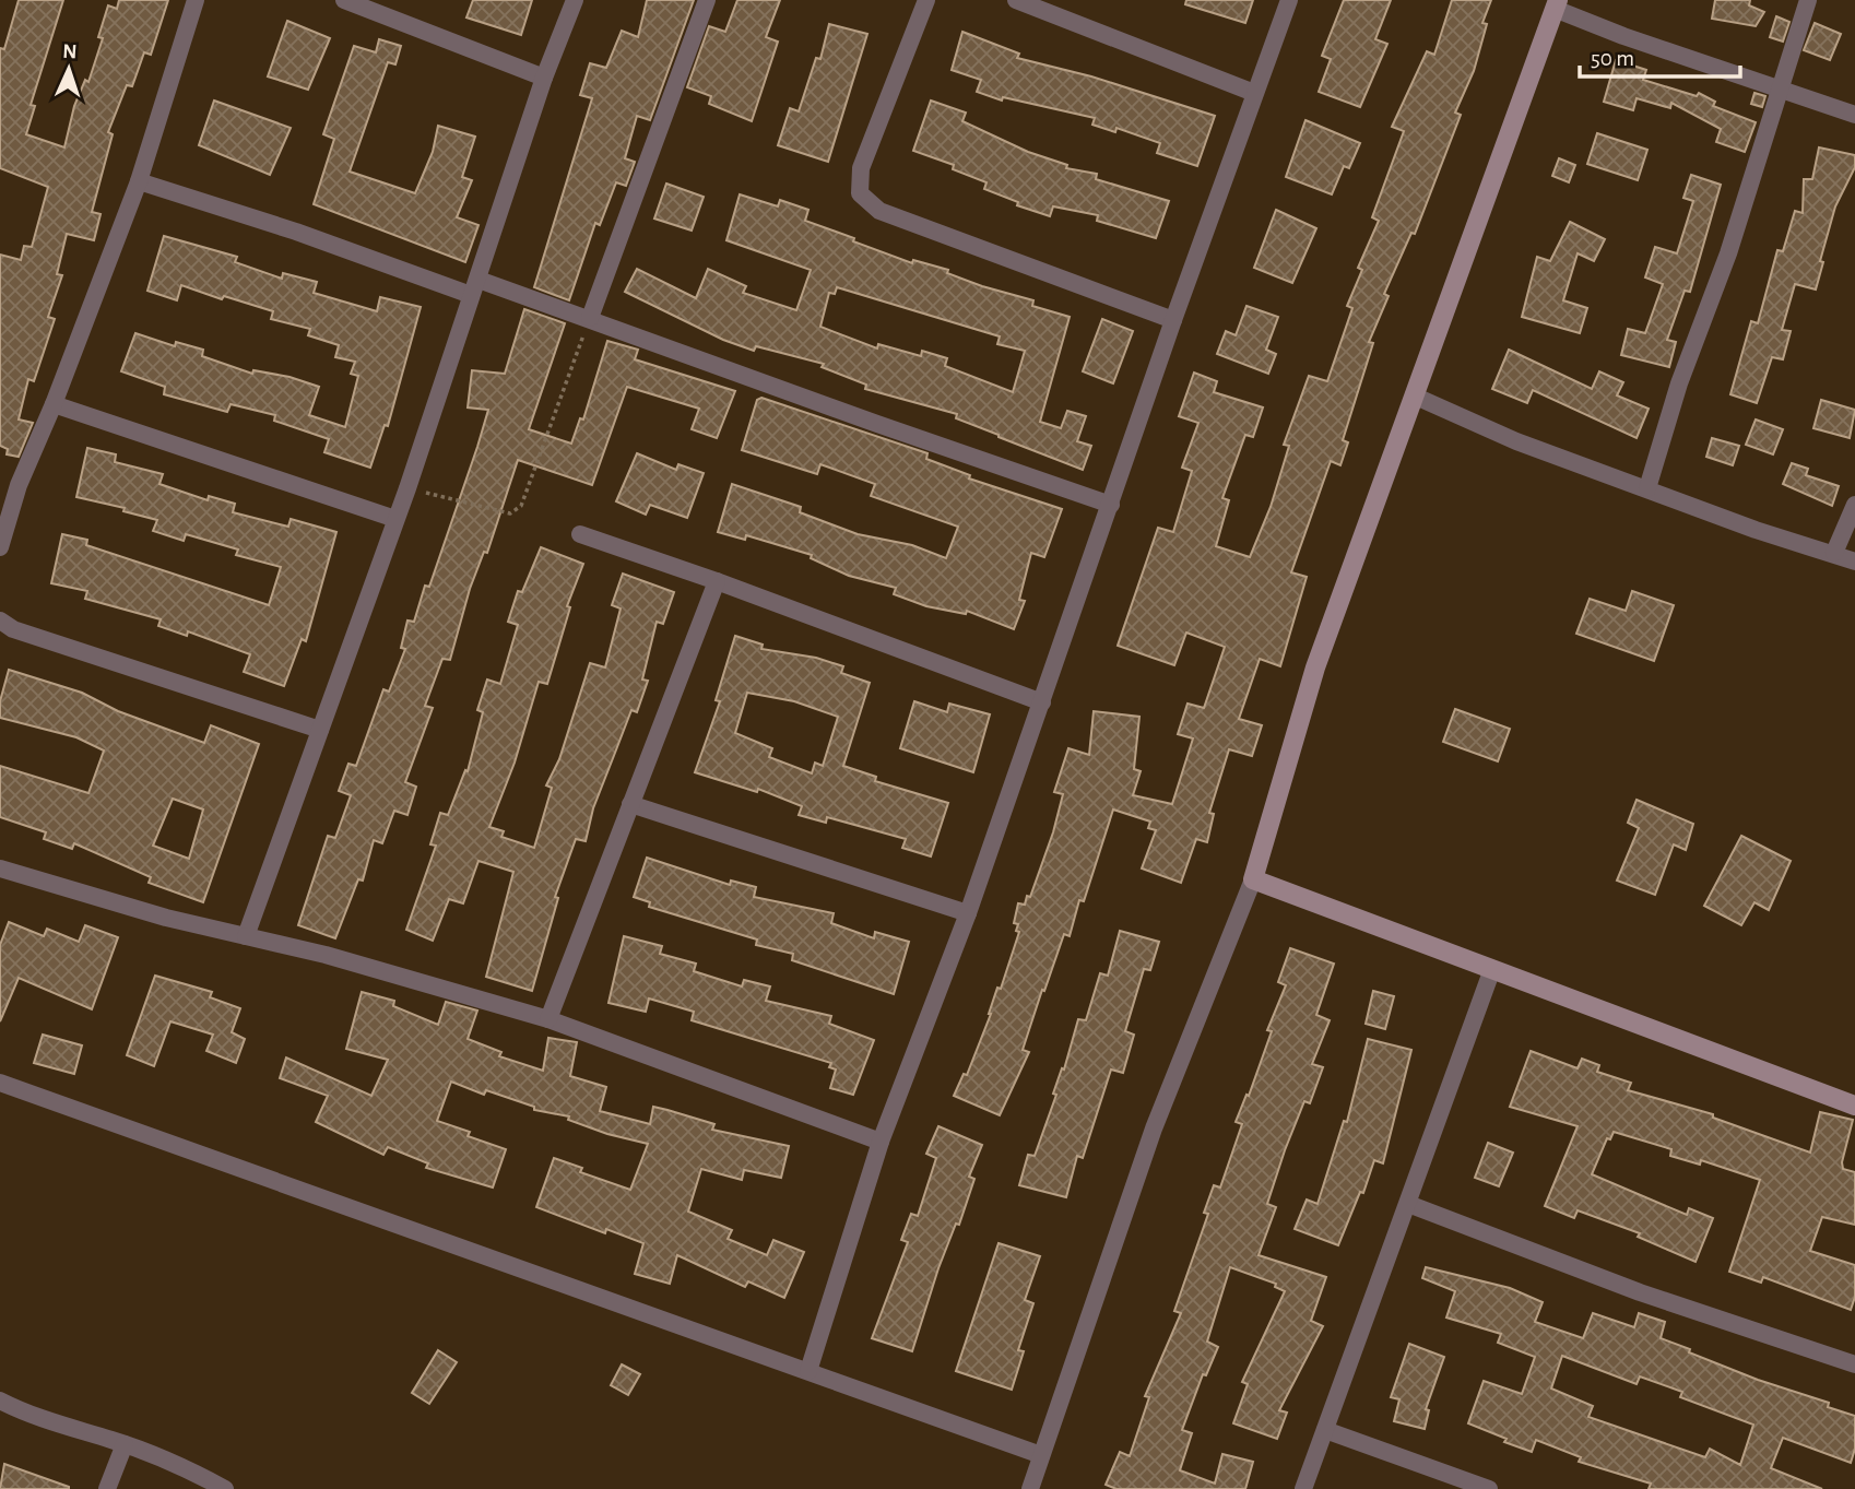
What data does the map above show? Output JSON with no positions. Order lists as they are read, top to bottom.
{
  "scale_bar": "50 m",
  "north": "top"
}
